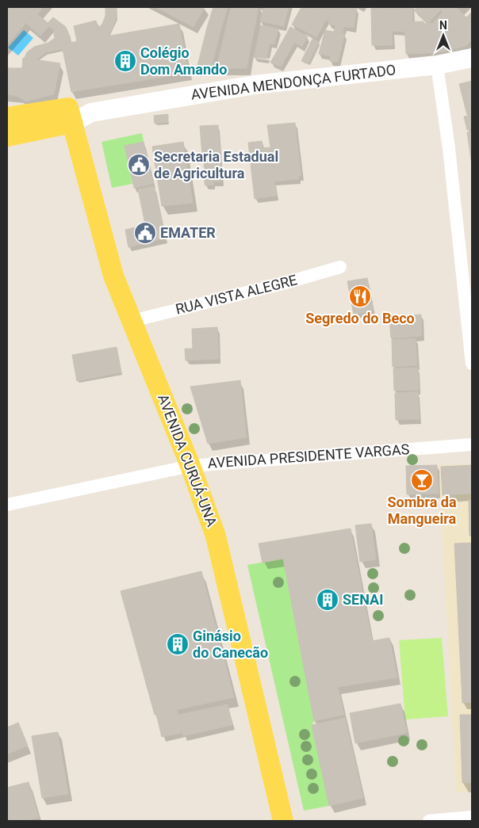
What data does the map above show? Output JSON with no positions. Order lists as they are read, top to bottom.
{
  "streets": {
    "main road": ["AVENIDA MENDONÇA FURTADO", "AVENIDA CURUÁ-UNA"],
    "street": ["RUA VISTA ALEGRE", "AVENIDA PRESIDENTE VARGAS"]
  },
  "crossings": [
    ["AVENIDA MENDONÇA FURTADO", "AVENIDA CURUÁ-UNA"],
    ["RUA VISTA ALEGRE", "AVENIDA CURUÁ-UNA"],
    ["AVENIDA PRESIDENTE VARGAS", "AVENIDA CURUÁ-UNA"]
  ],
  "places": {
    "building": ["Colégio Dom Amando", "SENAI", "Ginásio do Canecão"],
    "public building": ["Secretaria Estadual de Agricultura", "EMATER"],
    "restaurant": ["Segredo do Beco"],
    "bar": ["Sombra da Mangueira"]
  },
  "north": "top"
}
